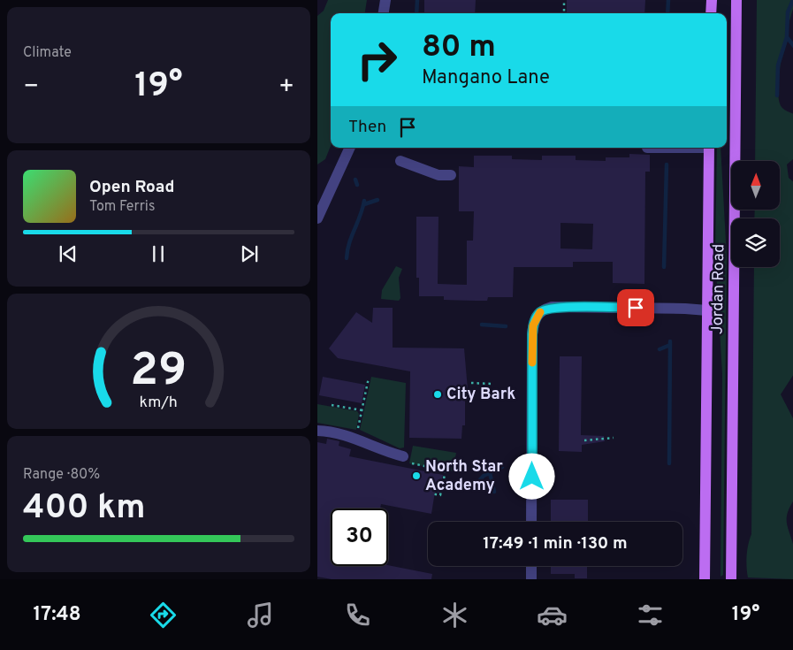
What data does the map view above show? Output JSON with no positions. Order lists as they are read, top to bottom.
{
  "streets": {
    "main road": ["Jordan Road"]
  },
  "places": ["City Bark", "North Star Academy"],
  "north": "top",
  "page": {
    "tile": [
      "Climate",
      ["Range · 80%", "400 km"]
    ],
    "turn": ["80 m", "Mangano Lane"],
    "heat": ["−", "19°", "+"],
    "then": "Then",
    "song": ["Open Road", "Tom Ferris"],
    "limit": "30",
    "trip": "17:49 · 1 min · 130 m",
    "tabs": ["17:48", "19°"],
    "gauge": ["29", "km/h"]
  }
}
